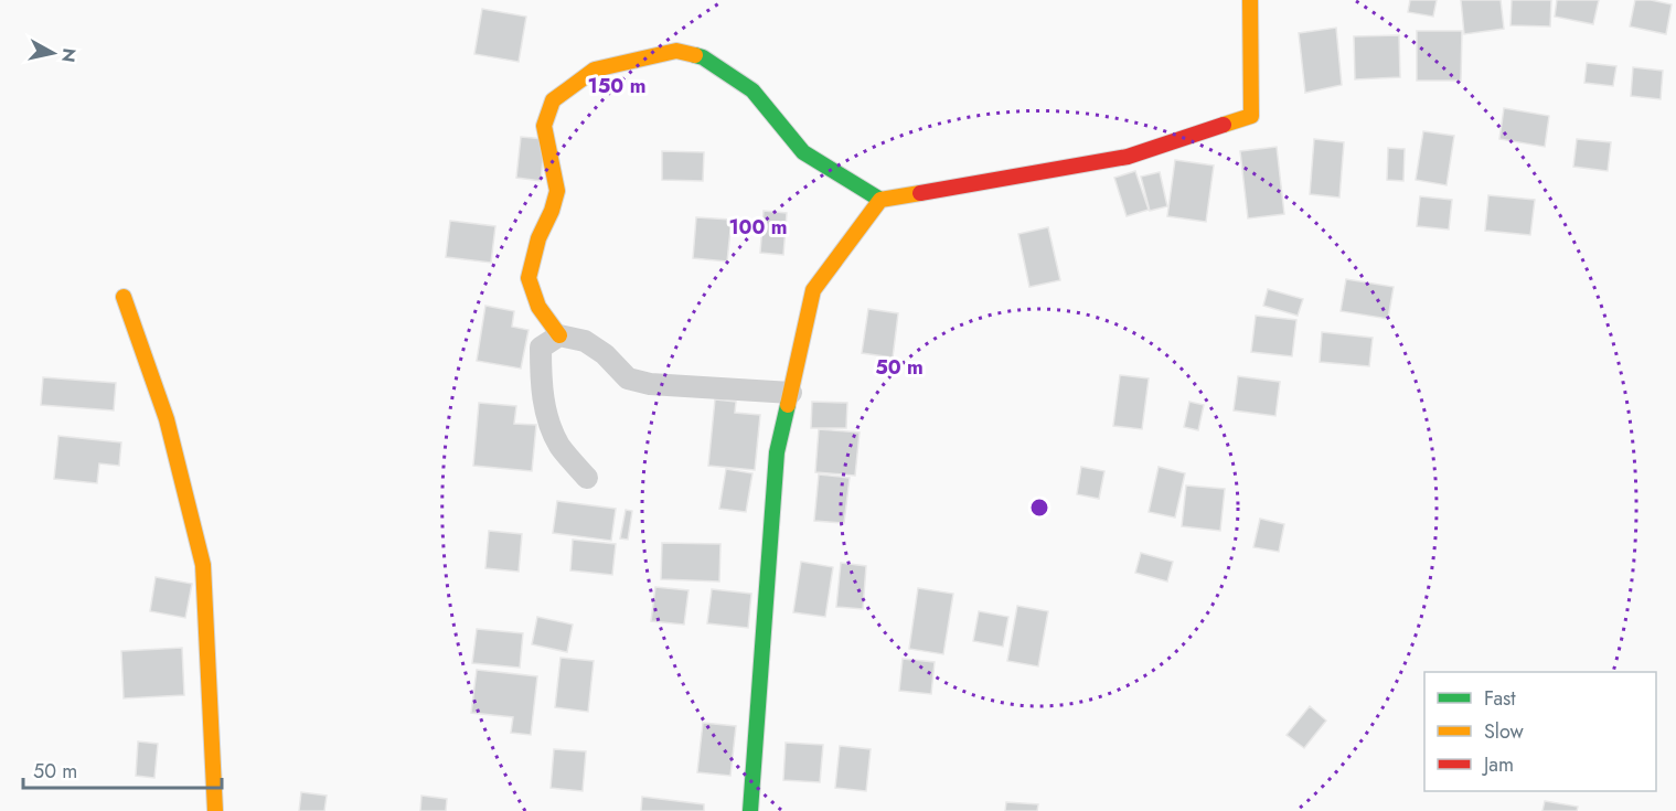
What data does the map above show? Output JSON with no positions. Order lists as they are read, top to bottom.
{
  "legend": ["Fast", "Slow", "Jam"],
  "scale_bar": "50 m",
  "north": "right",
  "rings": ["150 m", "100 m", "50 m"]
}
